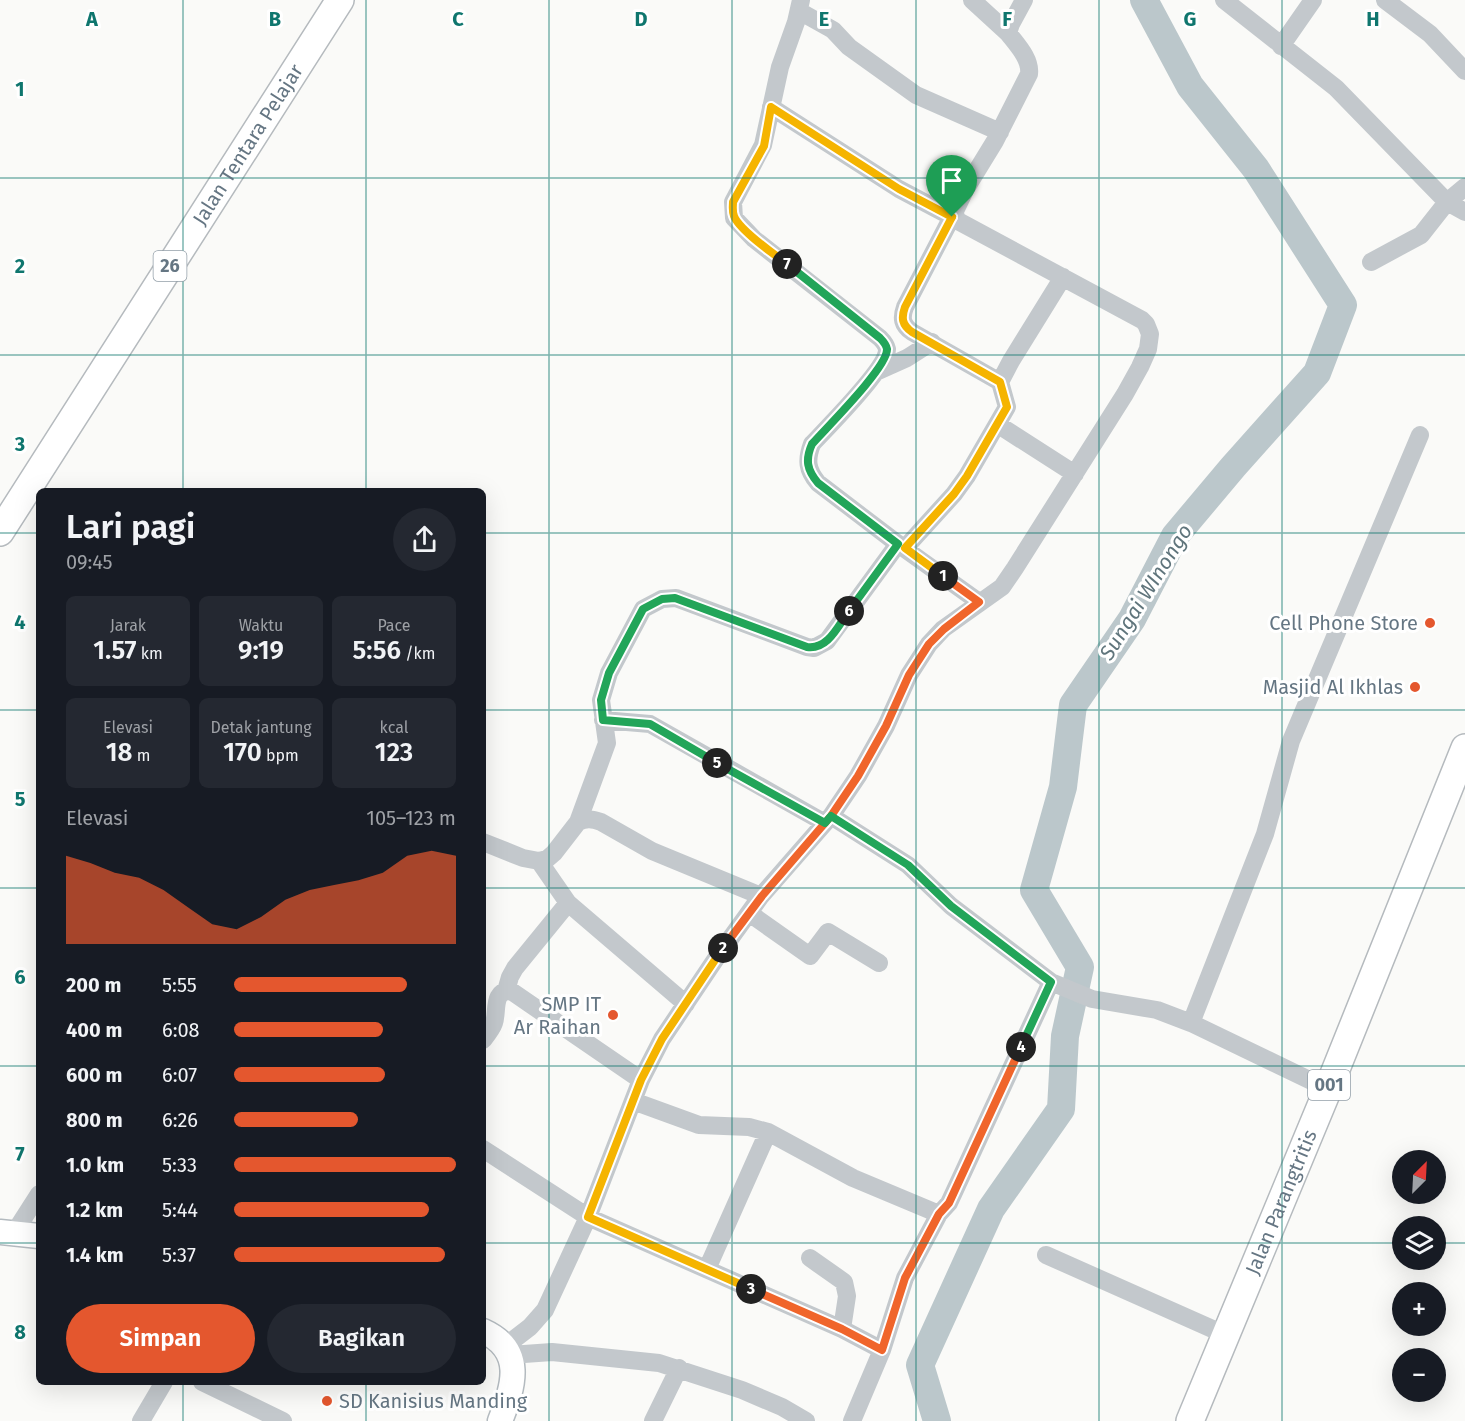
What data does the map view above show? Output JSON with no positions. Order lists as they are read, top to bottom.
{
  "streets": {
    "main road": [
      "Jalan Tentara Pelajar",
      "26",
      "001",
      "Jalan Parangtritis"
    ]
  },
  "water": ["Sungai WInongo"],
  "places": [
    "Cell Phone Store",
    "Masjid Al Ikhlas",
    "SMP IT Ar Raihan",
    "SD Kanisius Manding"
  ],
  "north": "top right",
  "page": {
    "pins": [
      "7",
      "1",
      "6",
      "5",
      "2",
      "4",
      "3"
    ],
    "heading": ["Lari pagi", "09:45"],
    "stats": [
      ["Jarak", "1.57 km"],
      ["Waktu", "9:19"],
      ["Pace", "5:56 /km"],
      ["Elevasi", "18 m"],
      ["Detak jantung", "170 bpm"],
      ["kcal", "123"]
    ],
    "chart": ["Elevasi", "105–123 m"],
    "list": [
      {
        "name": "200 m",
        "note": "5:55"
      },
      {
        "name": "400 m",
        "note": "6:08"
      },
      {
        "name": "600 m",
        "note": "6:07"
      },
      {
        "name": "800 m",
        "note": "6:26"
      },
      {
        "name": "1.0 km",
        "note": "5:33"
      },
      {
        "name": "1.2 km",
        "note": "5:44"
      },
      {
        "name": "1.4 km",
        "note": "5:37"
      }
    ],
    "map_buttons": ["+", "−"],
    "buttons": ["Simpan", "Bagikan"]
  },
  "grid": {
    "columns": [
      "A",
      "B",
      "C",
      "D",
      "E",
      "F",
      "G",
      "H"
    ],
    "rows": [
      "1",
      "2",
      "3",
      "4",
      "5",
      "6",
      "7",
      "8"
    ]
  }
}
